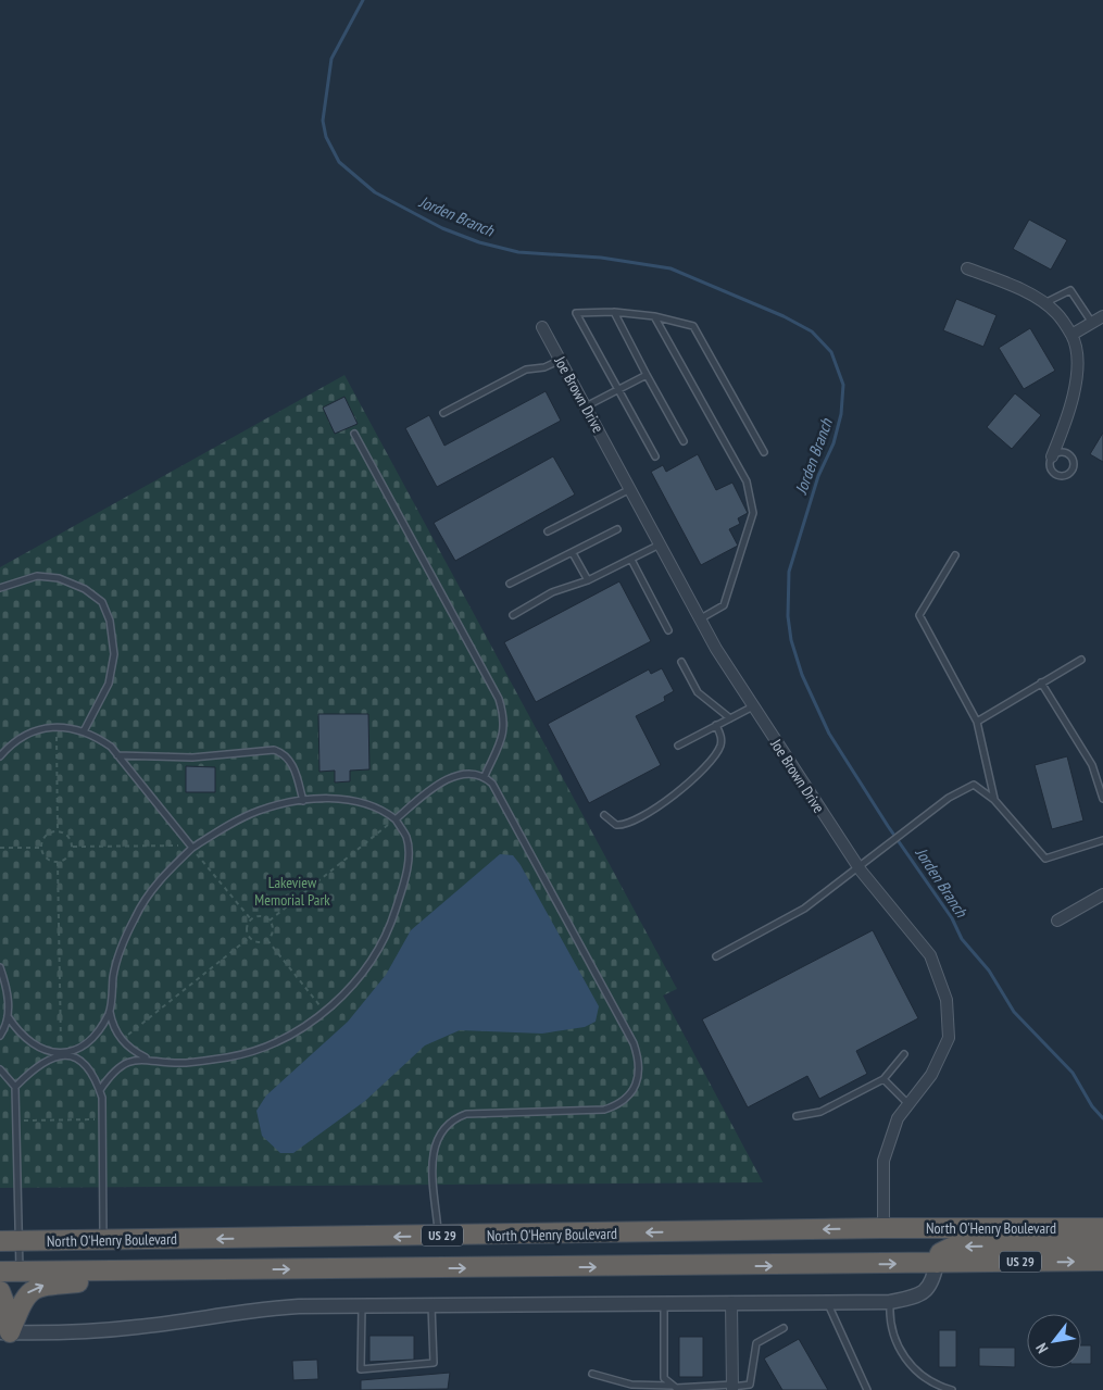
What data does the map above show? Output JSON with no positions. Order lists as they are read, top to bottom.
{
  "streets": {
    "highway": ["North O'Henry Boulevard", "US 29"],
    "street": ["Joe Brown Drive"]
  },
  "crossings": [
    ["Joe Brown Drive", "North O'Henry Boulevard"]
  ],
  "water": ["Jorden Branch"],
  "parks": ["Lakeview Memorial Park"],
  "north": "bottom left"
}
